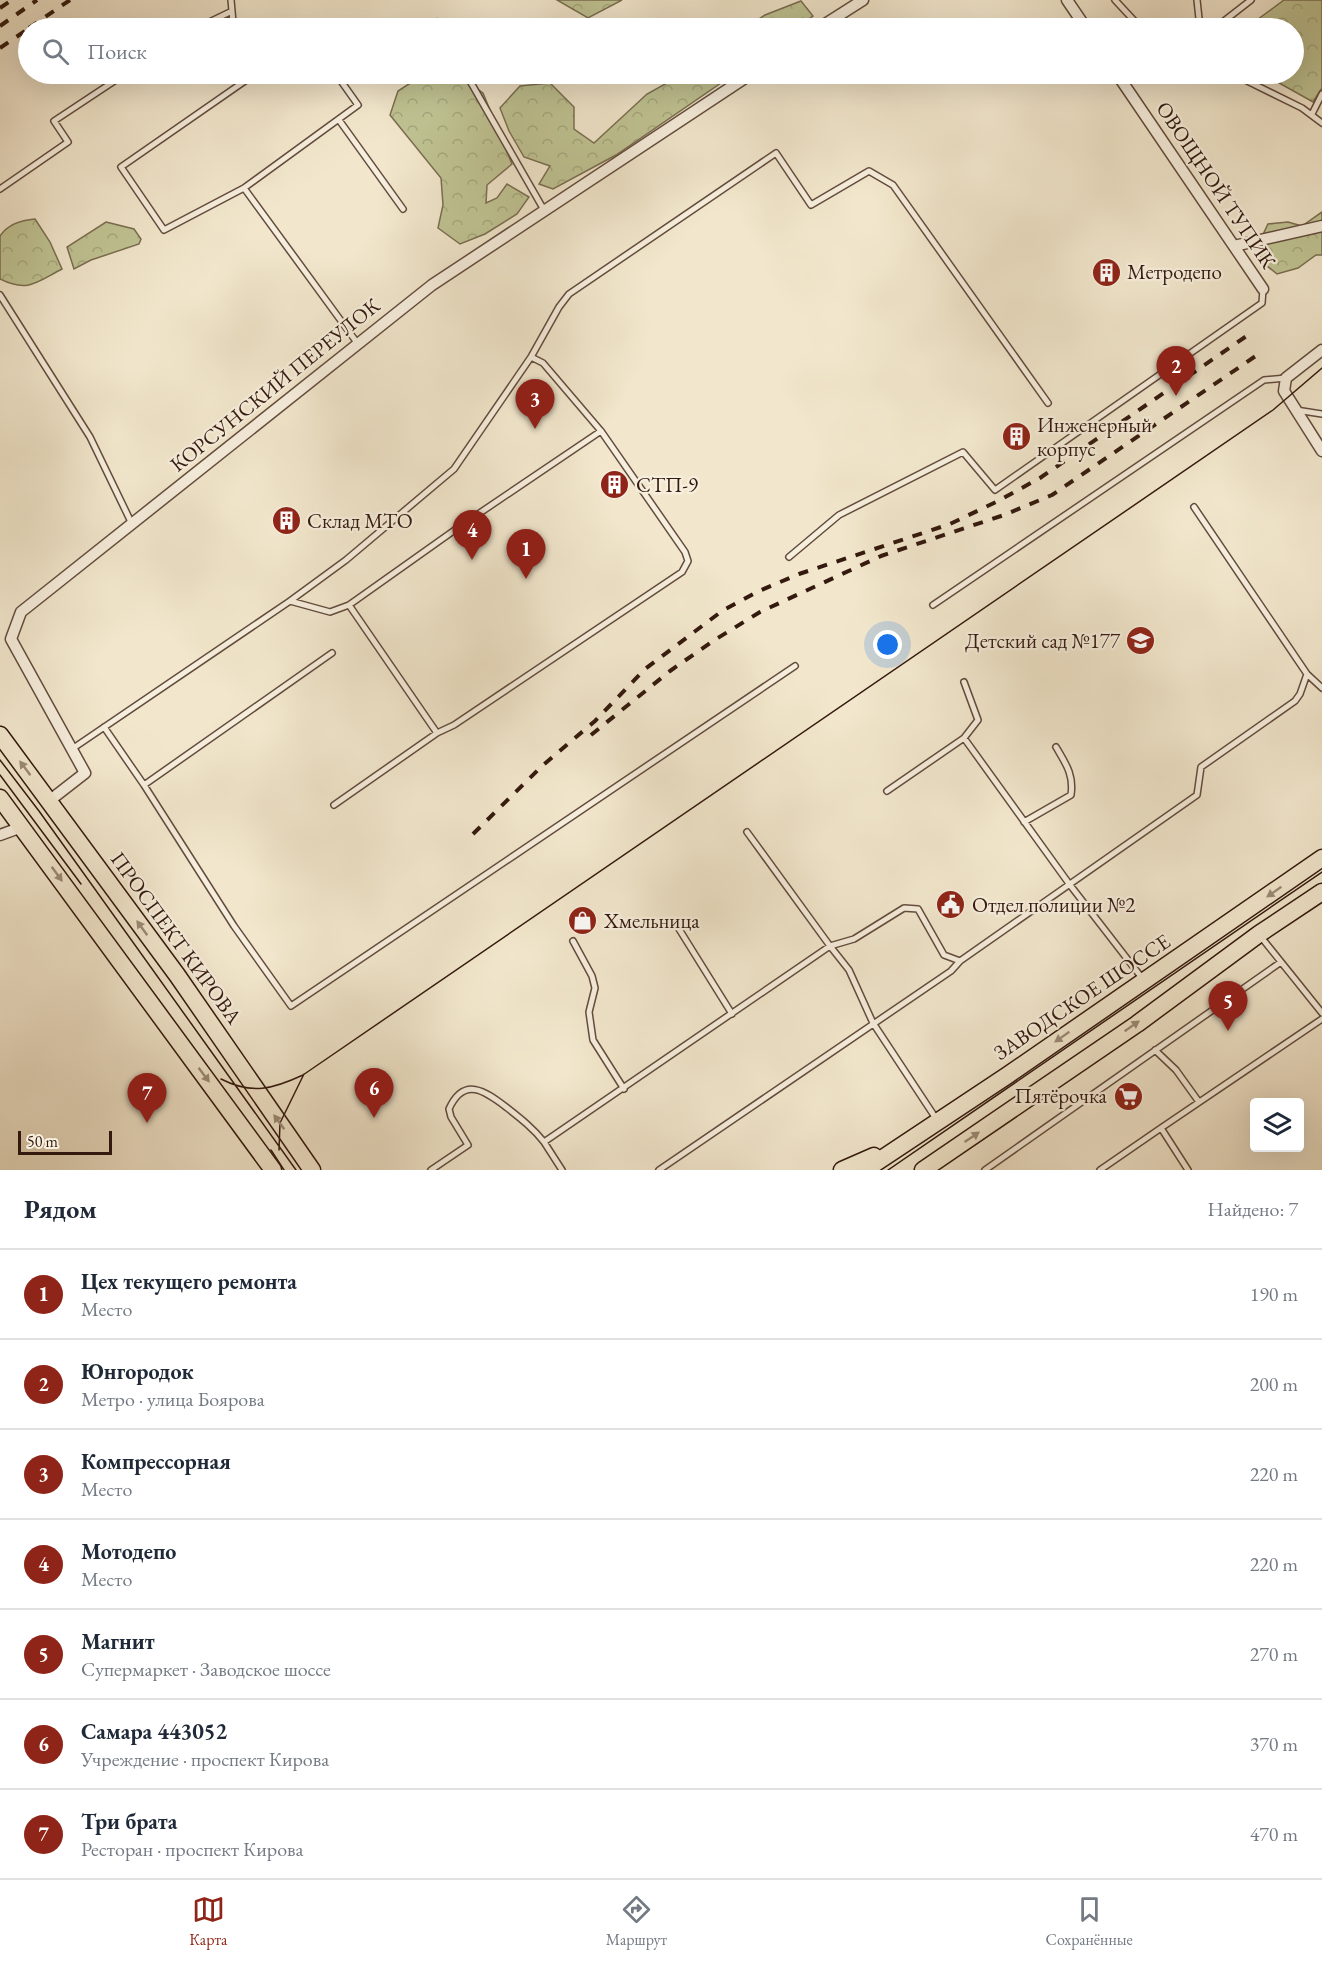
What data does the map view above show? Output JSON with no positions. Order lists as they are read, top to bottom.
{
  "streets": {
    "main road": ["ПРОСПЕКТ КИРОВА", "ЗАВОДСКОЕ ШОССЕ"],
    "street": ["ОВОЩНОЙ ТУПИК", "КОРСУНСКИЙ ПЕРЕУЛОК"]
  },
  "crossings": [
    ["КОРСУНСКИЙ ПЕРЕУЛОК", "ПРОСПЕКТ КИРОВА"]
  ],
  "places": {
    "building": [
      "Метродепо",
      "Инженерный корпус",
      "СТП-9",
      "Склад МТО"
    ],
    "school or university": ["Детский сад №177"],
    "public building": ["Отдел полиции №2"],
    "shop": ["Хмельница"],
    "supermarket": ["Пятёрочка"]
  },
  "scale_bar": "50 m",
  "page": {
    "search": "Поиск",
    "pins": [
      "2",
      "3",
      "4",
      "1",
      "5",
      "6",
      "7"
    ],
    "scale": "50 m",
    "heading": ["Рядом", "Найдено: 7"],
    "list": [
      {
        "mark": "1",
        "name": "Цех текущего ремонта",
        "note": "Место",
        "value": "190 m"
      },
      {
        "mark": "2",
        "name": "Юнгородок",
        "note": "Метро · улица Боярова",
        "value": "200 m"
      },
      {
        "mark": "3",
        "name": "Компрессорная",
        "note": "Место",
        "value": "220 m"
      },
      {
        "mark": "4",
        "name": "Мотодепо",
        "note": "Место",
        "value": "220 m"
      },
      {
        "mark": "5",
        "name": "Магнит",
        "note": "Супермаркет · Заводское шоссе",
        "value": "270 m"
      },
      {
        "mark": "6",
        "name": "Самара 443052",
        "note": "Учреждение · проспект Кирова",
        "value": "370 m"
      },
      {
        "mark": "7",
        "name": "Три брата",
        "note": "Ресторан · проспект Кирова",
        "value": "470 m"
      }
    ],
    "nav": ["Карта", "Маршрут", "Сохранённые"]
  }
}
